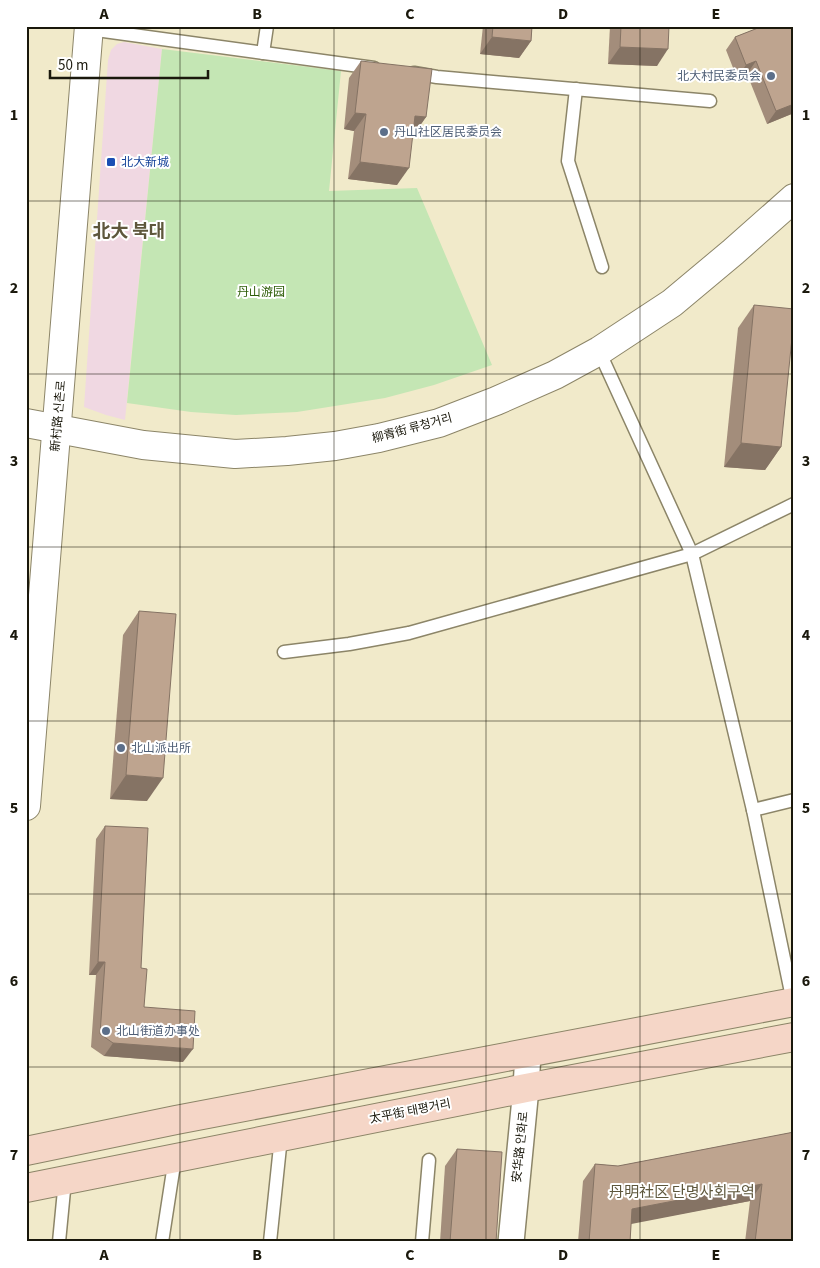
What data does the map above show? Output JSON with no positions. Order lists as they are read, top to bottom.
{
  "streets": {
    "main road": ["太平街 태평거리"],
    "street": ["新村路 신촌로", "柳青街 류청거리", "安华路 안화로"]
  },
  "crossings": [
    ["新村路 신촌로", "柳青街 류청거리"],
    ["太平街 태평거리", "安华路 안화로"]
  ],
  "districts": ["北大 북대", "丹明社区 단명사회구역"],
  "parks": ["丹山游园"],
  "places": {
    "other": [
      "北大村民委员会",
      "丹山社区居民委员会",
      "北山派出所",
      "北山街道办事处"
    ],
    "transit": ["北大新城"]
  },
  "scale_bar": "50 m",
  "grid": {
    "columns": [
      "A",
      "B",
      "C",
      "D",
      "E"
    ],
    "rows": [
      "1",
      "2",
      "3",
      "4",
      "5",
      "6",
      "7"
    ]
  }
}
